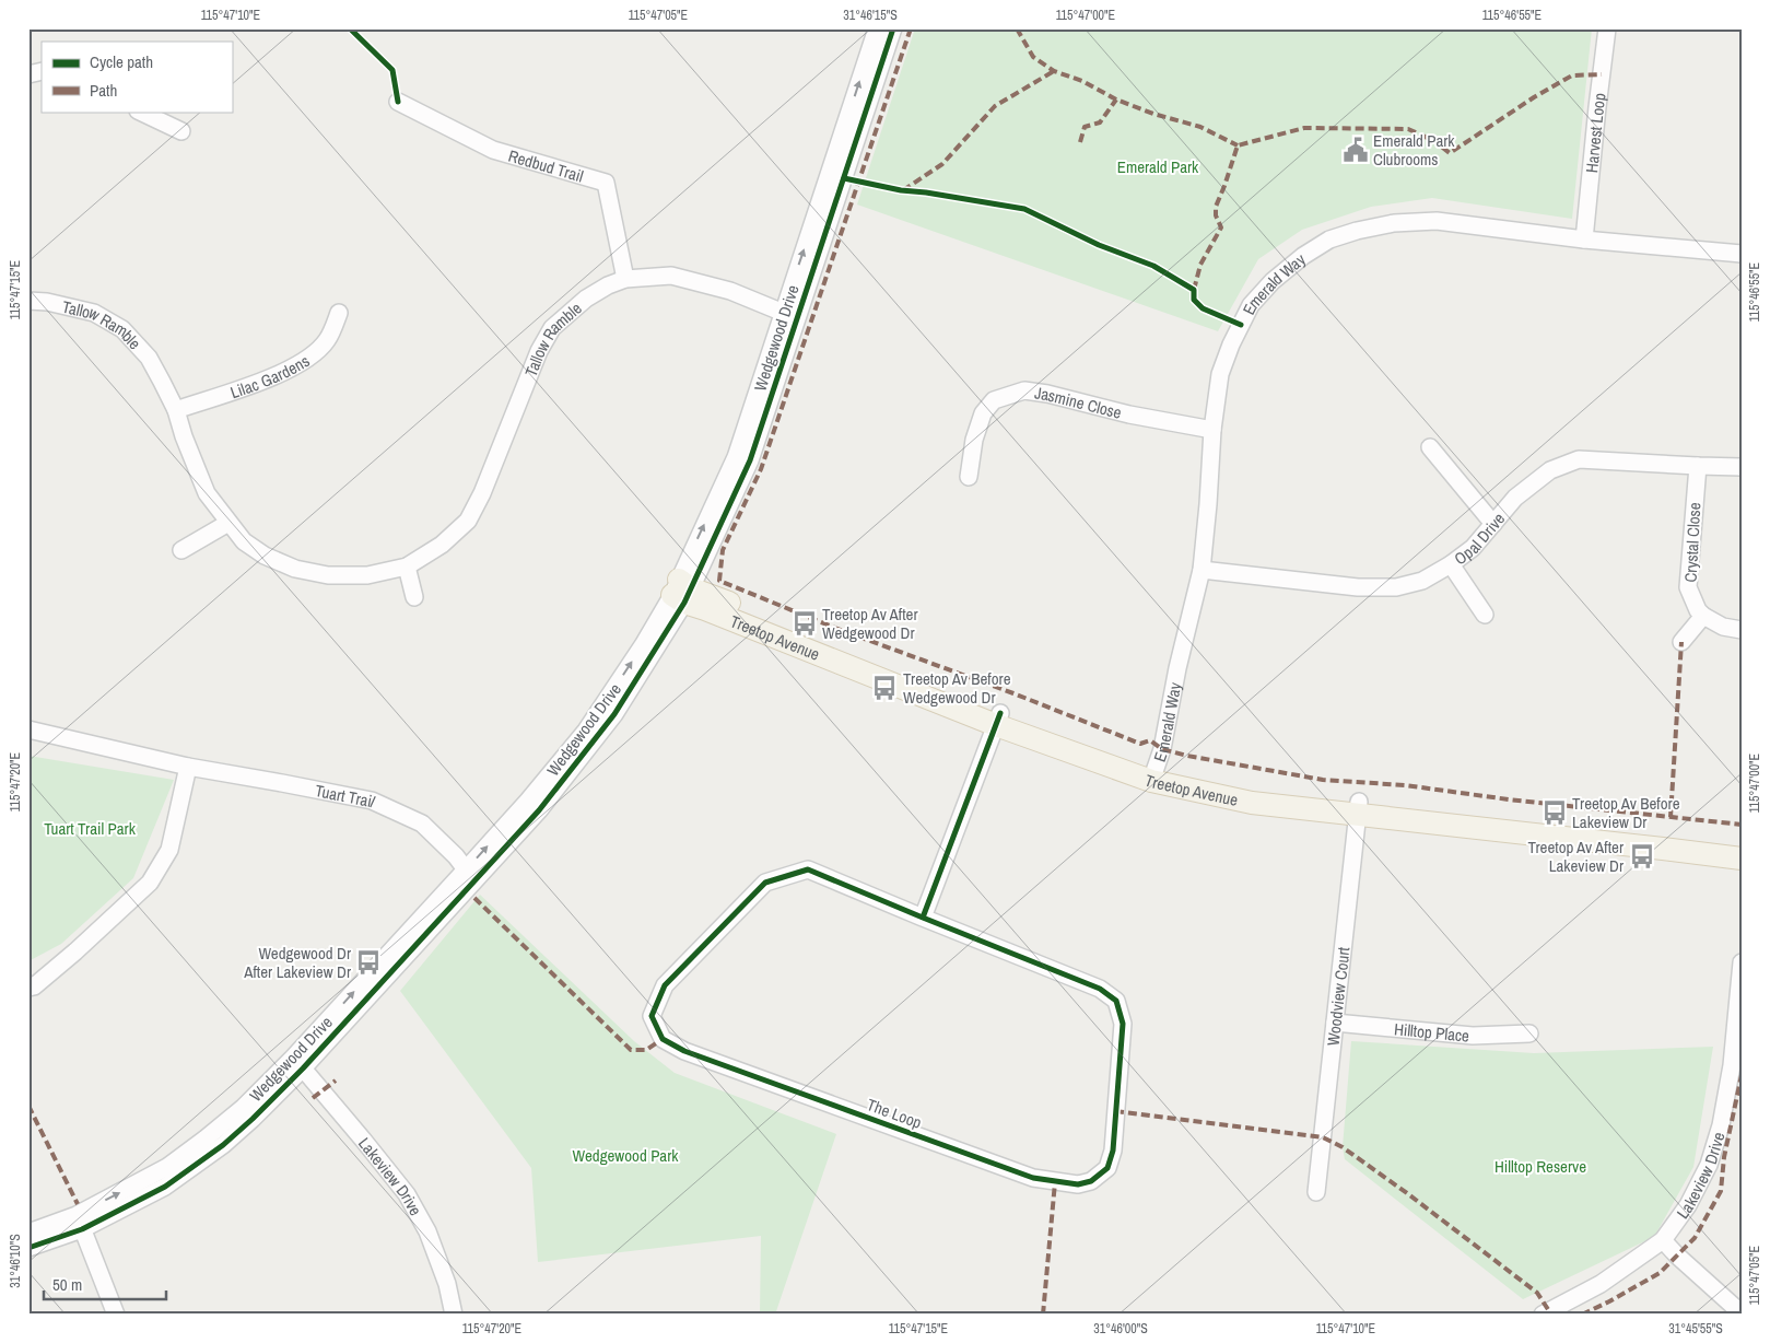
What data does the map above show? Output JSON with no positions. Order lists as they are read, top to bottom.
{
  "streets": {
    "main road": ["Treetop Avenue"],
    "street": [
      "Harvest Loop",
      "Redbud Trail",
      "Emerald Way",
      "Tallow Ramble",
      "Wedgewood Drive",
      "Lilac Gardens",
      "Jasmine Close",
      "Opal Drive",
      "Crystal Close",
      "Tuart Trail",
      "Woodview Court",
      "Hilltop Place",
      "The Loop",
      "Lakeview Drive"
    ]
  },
  "crossings": [
    ["Harvest Loop", "Emerald Way"],
    ["Redbud Trail", "Tallow Ramble"],
    ["Emerald Way", "Jasmine Close"],
    ["Emerald Way", "Opal Drive"],
    ["Emerald Way", "Treetop Avenue"],
    ["Tallow Ramble", "Wedgewood Drive"],
    ["Tallow Ramble", "Lilac Gardens"],
    ["Wedgewood Drive", "Treetop Avenue"],
    ["Wedgewood Drive", "Tuart Trail"],
    ["Wedgewood Drive", "Lakeview Drive"],
    ["Opal Drive", "Crystal Close"],
    ["Treetop Avenue", "Woodview Court"],
    ["Woodview Court", "Hilltop Place"]
  ],
  "parks": [
    "Emerald Park",
    "Tuart Trail Park",
    "Wedgewood Park",
    "Hilltop Reserve"
  ],
  "places": {
    "public building": ["Emerald Park Clubrooms"],
    "bus stop": [
      "Treetop Av After Wedgewood Dr",
      "Treetop Av Before Wedgewood Dr",
      "Treetop Av Before Lakeview Dr",
      "Treetop Av After Lakeview Dr",
      "Wedgewood Dr After Lakeview Dr"
    ]
  },
  "legend": ["Cycle path", "Path"],
  "scale_bar": "50 m",
  "coordinates": [
    "115°47'10\"E",
    "115°47'05\"E",
    "31°46'15\"S",
    "115°47'00\"E",
    "115°46'55\"E",
    "115°47'15\"E",
    "115°47'20\"E",
    "31°46'10\"S",
    "31°46'00\"S",
    "31°45'55\"S"
  ]
}
